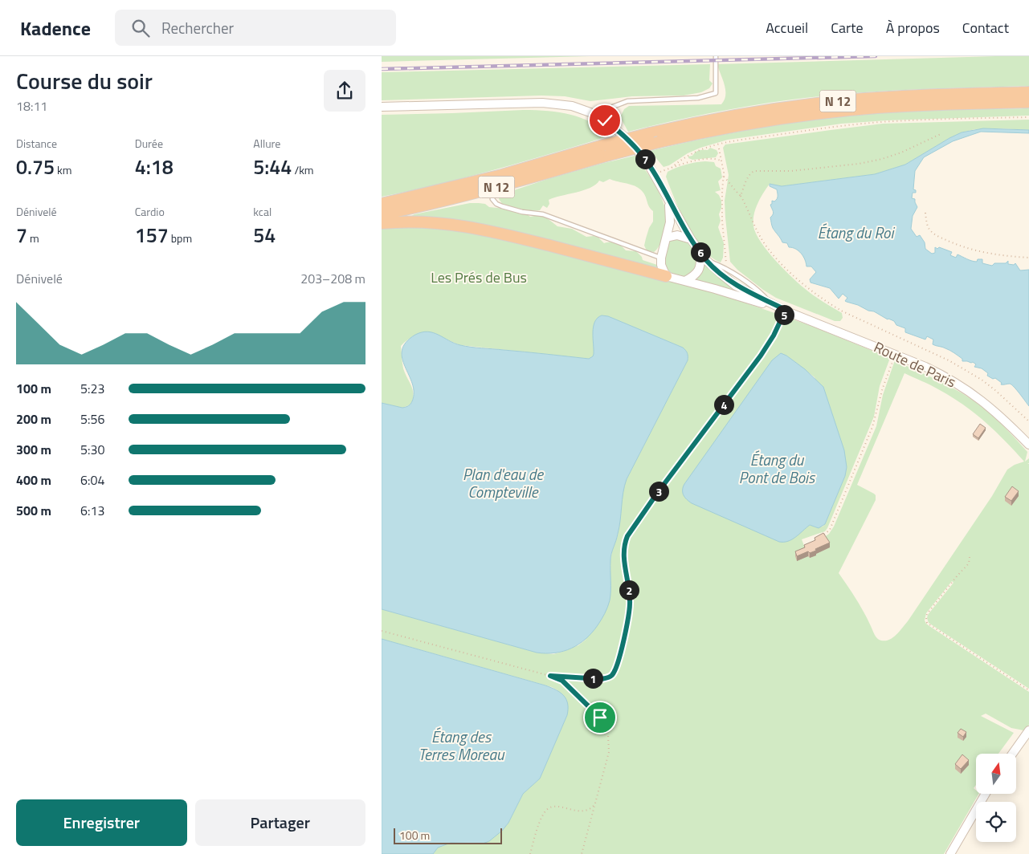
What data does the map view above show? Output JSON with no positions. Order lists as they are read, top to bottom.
{
  "streets": {
    "highway": ["N 12"],
    "street": ["Route de Paris"]
  },
  "water": [
    "Étang du Roi",
    "Étang du Pont de Bois",
    "Plan d'eau de Compteville",
    "Étang des Terres Moreau"
  ],
  "parks": ["Les Prés de Bus"],
  "scale_bar": "100 m",
  "north": "top",
  "page": {
    "header": "Kadence",
    "search": "Rechercher",
    "nav": [
      "Accueil",
      "Carte",
      "À propos",
      "Contact"
    ],
    "heading": ["Course du soir", "18:11"],
    "stats": [
      ["Distance", "0.75 km"],
      ["Durée", "4:18"],
      ["Allure", "5:44 /km"],
      ["Dénivelé", "7 m"],
      ["Cardio", "157 bpm"],
      ["kcal", "54"]
    ],
    "pins": [
      "7",
      "6",
      "5",
      "4",
      "3",
      "2",
      "1"
    ],
    "chart": ["Dénivelé", "203–208 m"],
    "list": [
      {
        "name": "100 m",
        "note": "5:23"
      },
      {
        "name": "200 m",
        "note": "5:56"
      },
      {
        "name": "300 m",
        "note": "5:30"
      },
      {
        "name": "400 m",
        "note": "6:04"
      },
      {
        "name": "500 m",
        "note": "6:13"
      }
    ],
    "buttons": ["Enregistrer", "Partager"],
    "scale": "100 m"
  }
}
